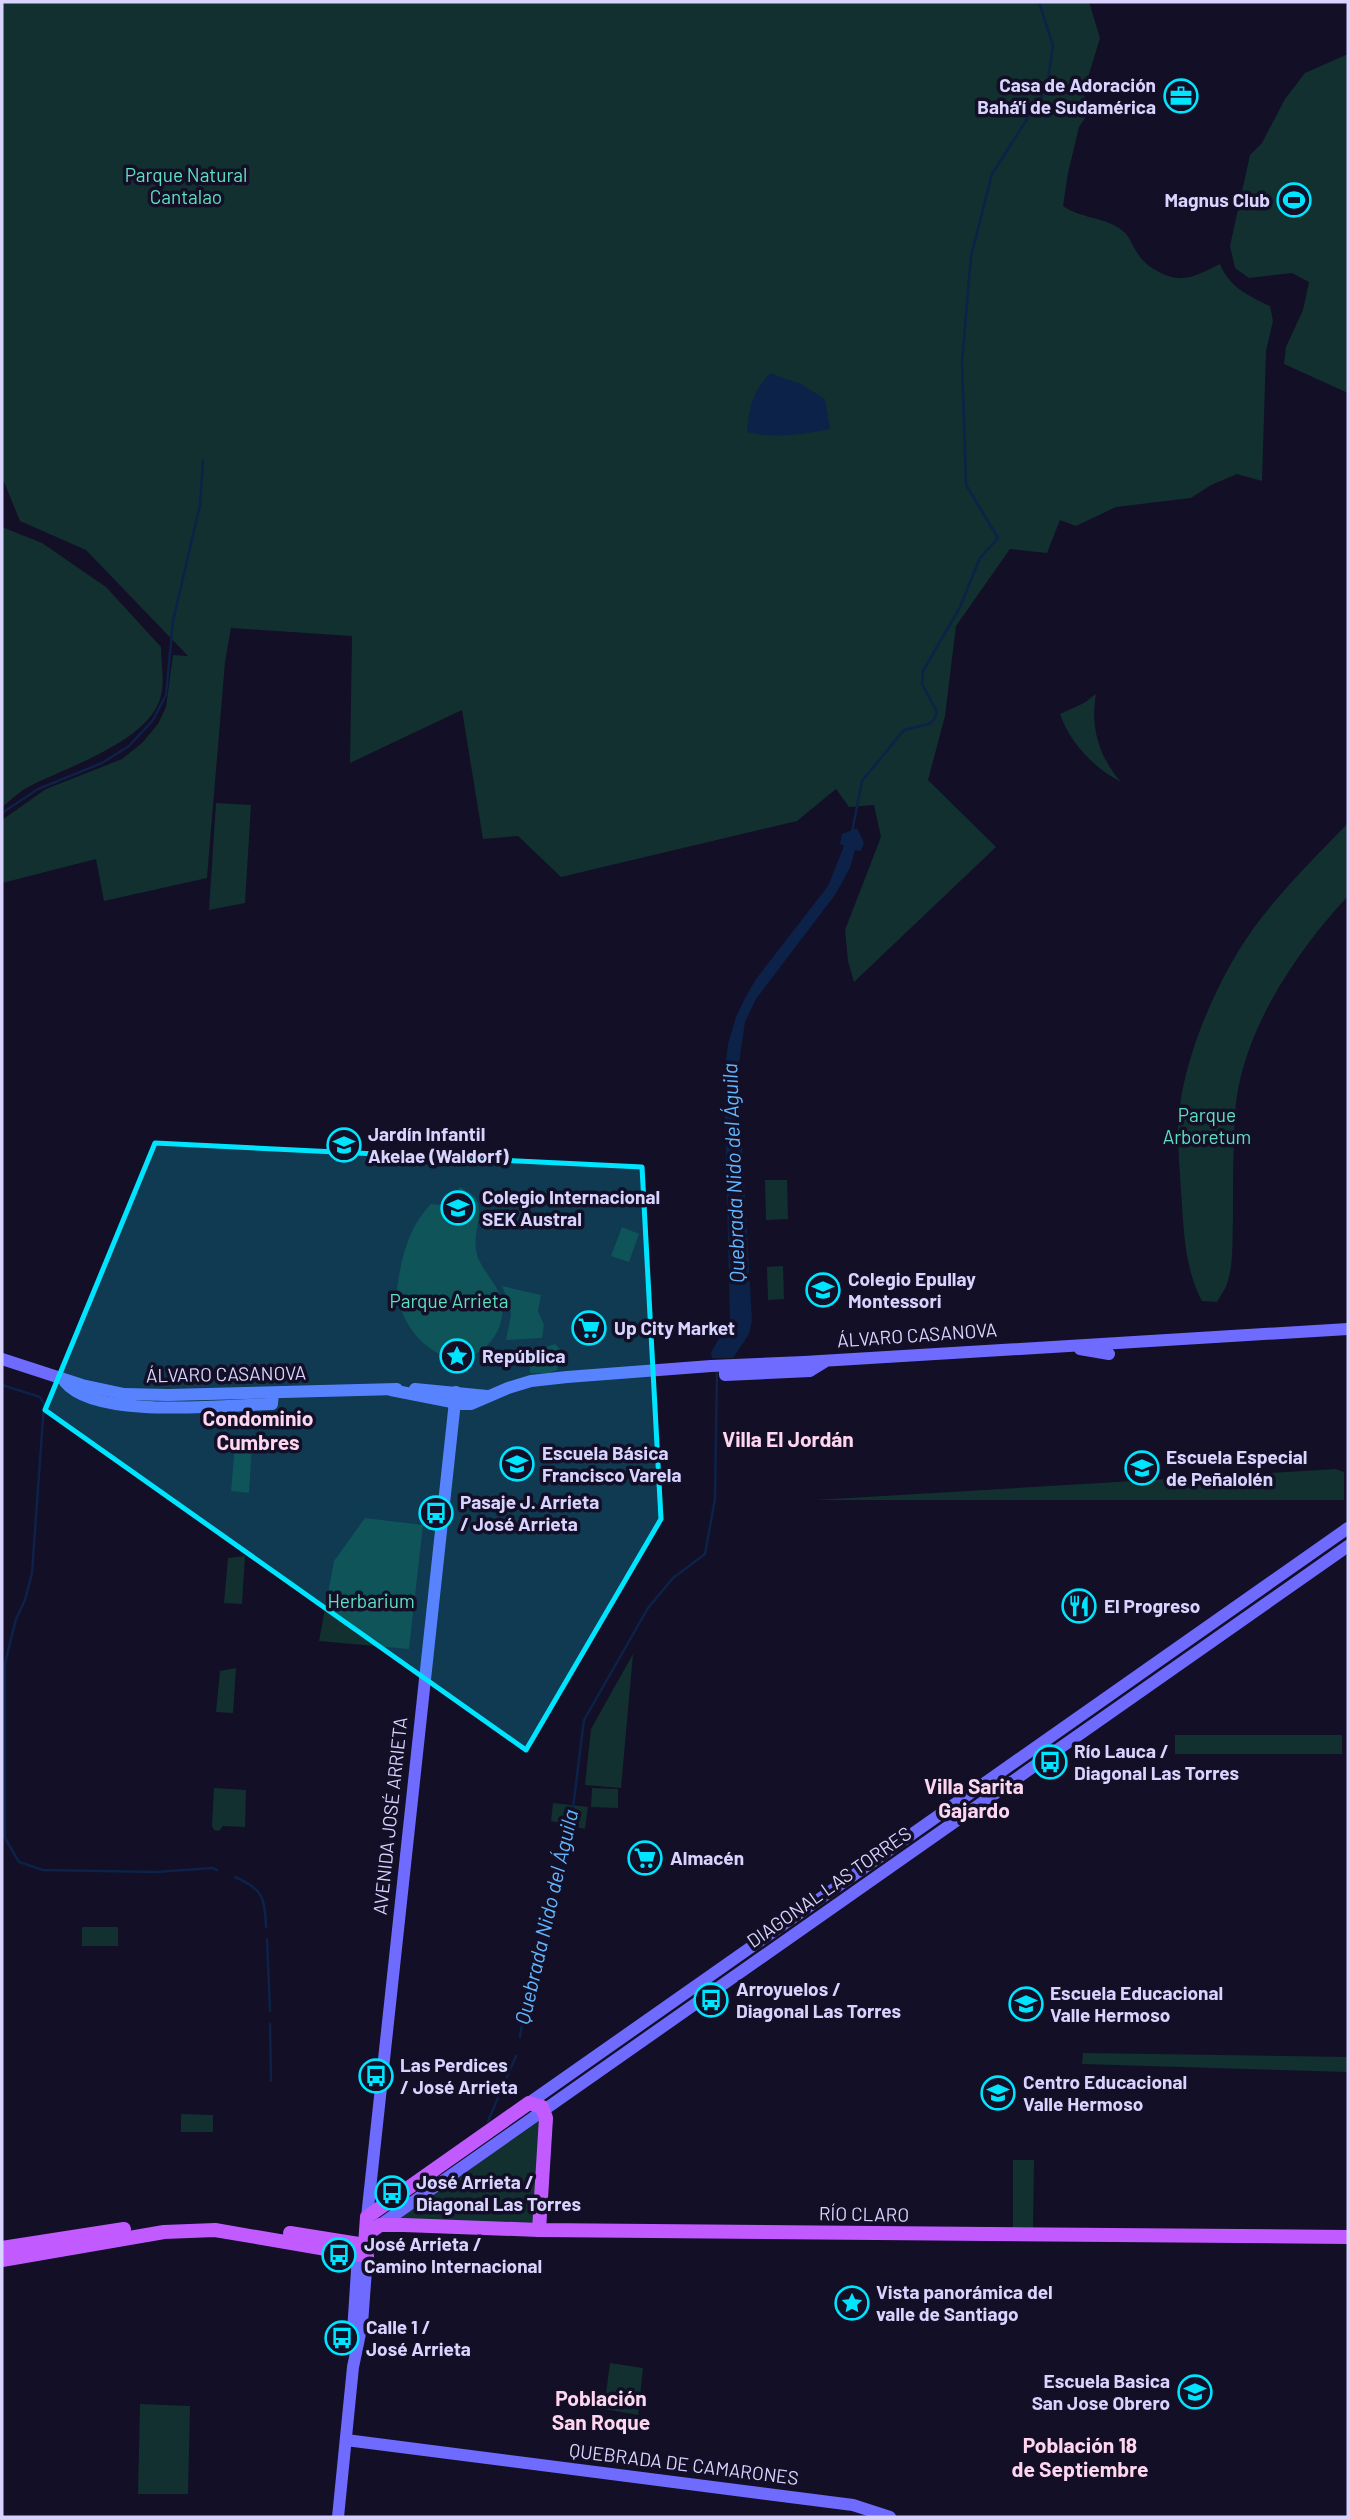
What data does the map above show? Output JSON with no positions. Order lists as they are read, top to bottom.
{
  "streets": {
    "main road": ["AVENIDA JOSÉ ARRIETA", "DIAGONAL LAS TORRES", "RÍO CLARO"],
    "street": ["ÁLVARO CASANOVA", "QUEBRADA DE CAMARONES"]
  },
  "crossings": [
    ["ÁLVARO CASANOVA", "AVENIDA JOSÉ ARRIETA"],
    ["AVENIDA JOSÉ ARRIETA", "DIAGONAL LAS TORRES"],
    ["AVENIDA JOSÉ ARRIETA", "QUEBRADA DE CAMARONES"],
    ["DIAGONAL LAS TORRES", "RÍO CLARO"]
  ],
  "districts": [
    "Condominio Cumbres",
    "Villa El Jordán",
    "Villa Sarita Gajardo",
    "Población San Roque",
    "Población 18 de Septiembre"
  ],
  "water": ["Quebrada Nido del Águila"],
  "parks": [
    "Parque Natural Cantalao",
    "Parque Arboretum",
    "Parque Arrieta",
    "Herbarium"
  ],
  "places": {
    "office": ["Casa de Adoración Bahá'í de Sudamérica"],
    "sports": ["Magnus Club"],
    "school or university": [
      "Jardín Infantil Akelae (Waldorf)",
      "Colegio Internacional SEK Austral",
      "Colegio Epullay Montessori",
      "Escuela Básica Francisco Varela",
      "Escuela Especial de Peñalolén",
      "Escuela Educacional Valle Hermoso",
      "Centro Educacional Valle Hermoso",
      "Escuela Basica San Jose Obrero"
    ],
    "supermarket": ["Up City Market", "Almacén"],
    "place": ["República", "Vista panorámica del valle de Santiago"],
    "bus stop": [
      "Pasaje J. Arrieta / José Arrieta",
      "Río Lauca / Diagonal Las Torres",
      "Arroyuelos / Diagonal Las Torres",
      "Las Perdices / José Arrieta",
      "José Arrieta / Diagonal Las Torres",
      "José Arrieta / Camino Internacional",
      "Calle 1 / José Arrieta"
    ],
    "restaurant": ["El Progreso"]
  }
}
